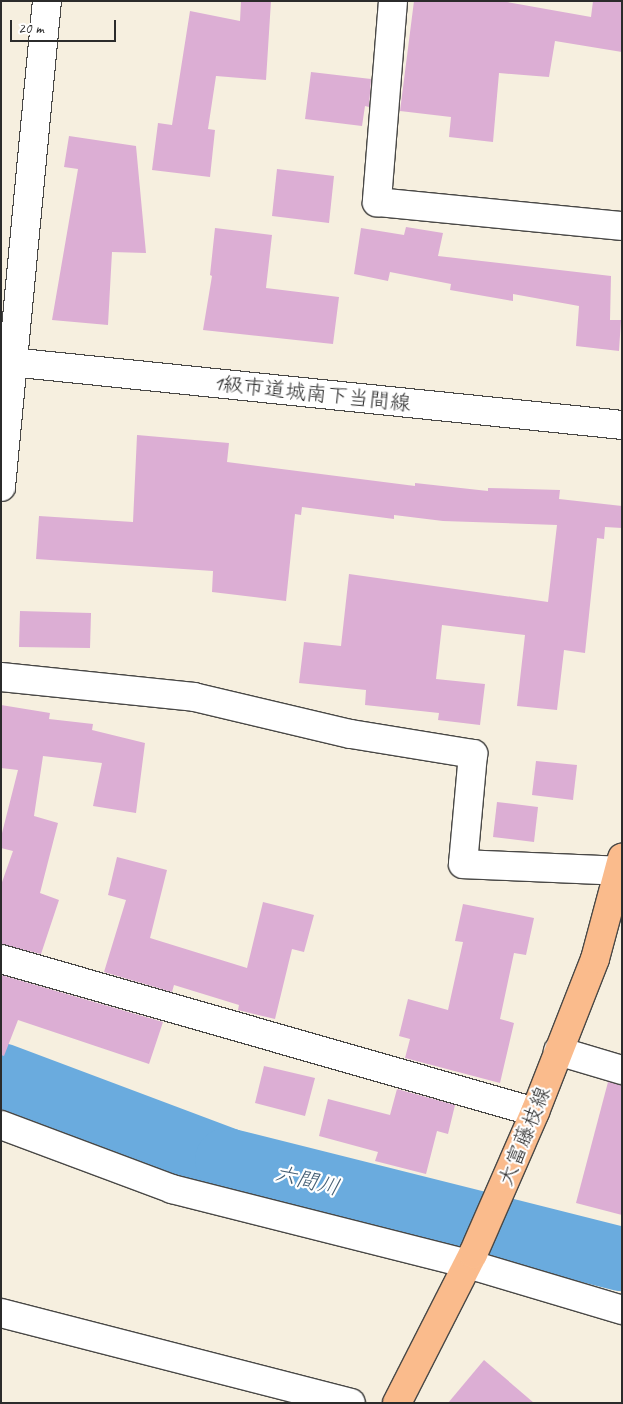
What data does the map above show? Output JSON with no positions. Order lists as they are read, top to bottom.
{
  "streets": {
    "main road": ["大富藤枝線"],
    "street": ["1級市道城南下当間線"]
  },
  "water": ["六間川"],
  "scale_bar": "20 m"
}
